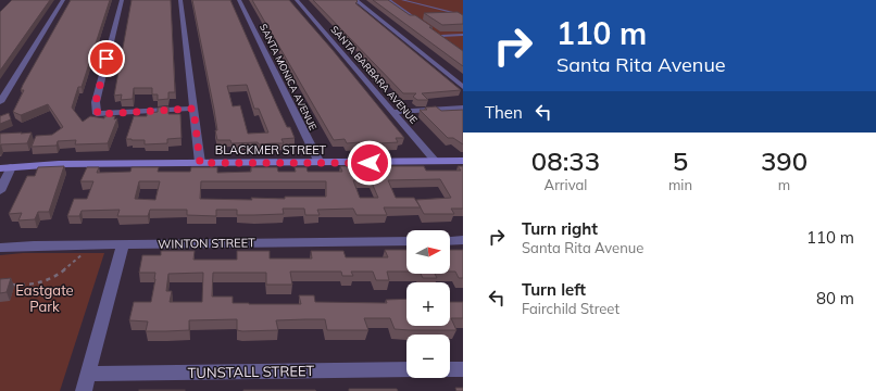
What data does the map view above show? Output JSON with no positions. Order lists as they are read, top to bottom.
{
  "streets": {
    "street": [
      "SANTA BARBARA AVENUE",
      "SANTA MONICA AVENUE",
      "BLACKMER STREET",
      "WINTON STREET",
      "TUNSTALL STREET"
    ]
  },
  "crossings": [
    ["SANTA BARBARA AVENUE", "BLACKMER STREET"],
    ["SANTA MONICA AVENUE", "BLACKMER STREET"]
  ],
  "parks": ["Eastgate Park"],
  "north": "right",
  "page": {
    "turn": ["110 m", "Santa Rita Avenue"],
    "then": "Then",
    "eta": [
      "08:33",
      "Arrival",
      "5",
      "min",
      "390",
      "m"
    ],
    "list": [
      {
        "name": "Turn right",
        "note": "Santa Rita Avenue",
        "value": "110 m"
      },
      {
        "name": "Turn left",
        "note": "Fairchild Street",
        "value": "80 m"
      }
    ],
    "map_buttons": ["+", "−"]
  }
}
